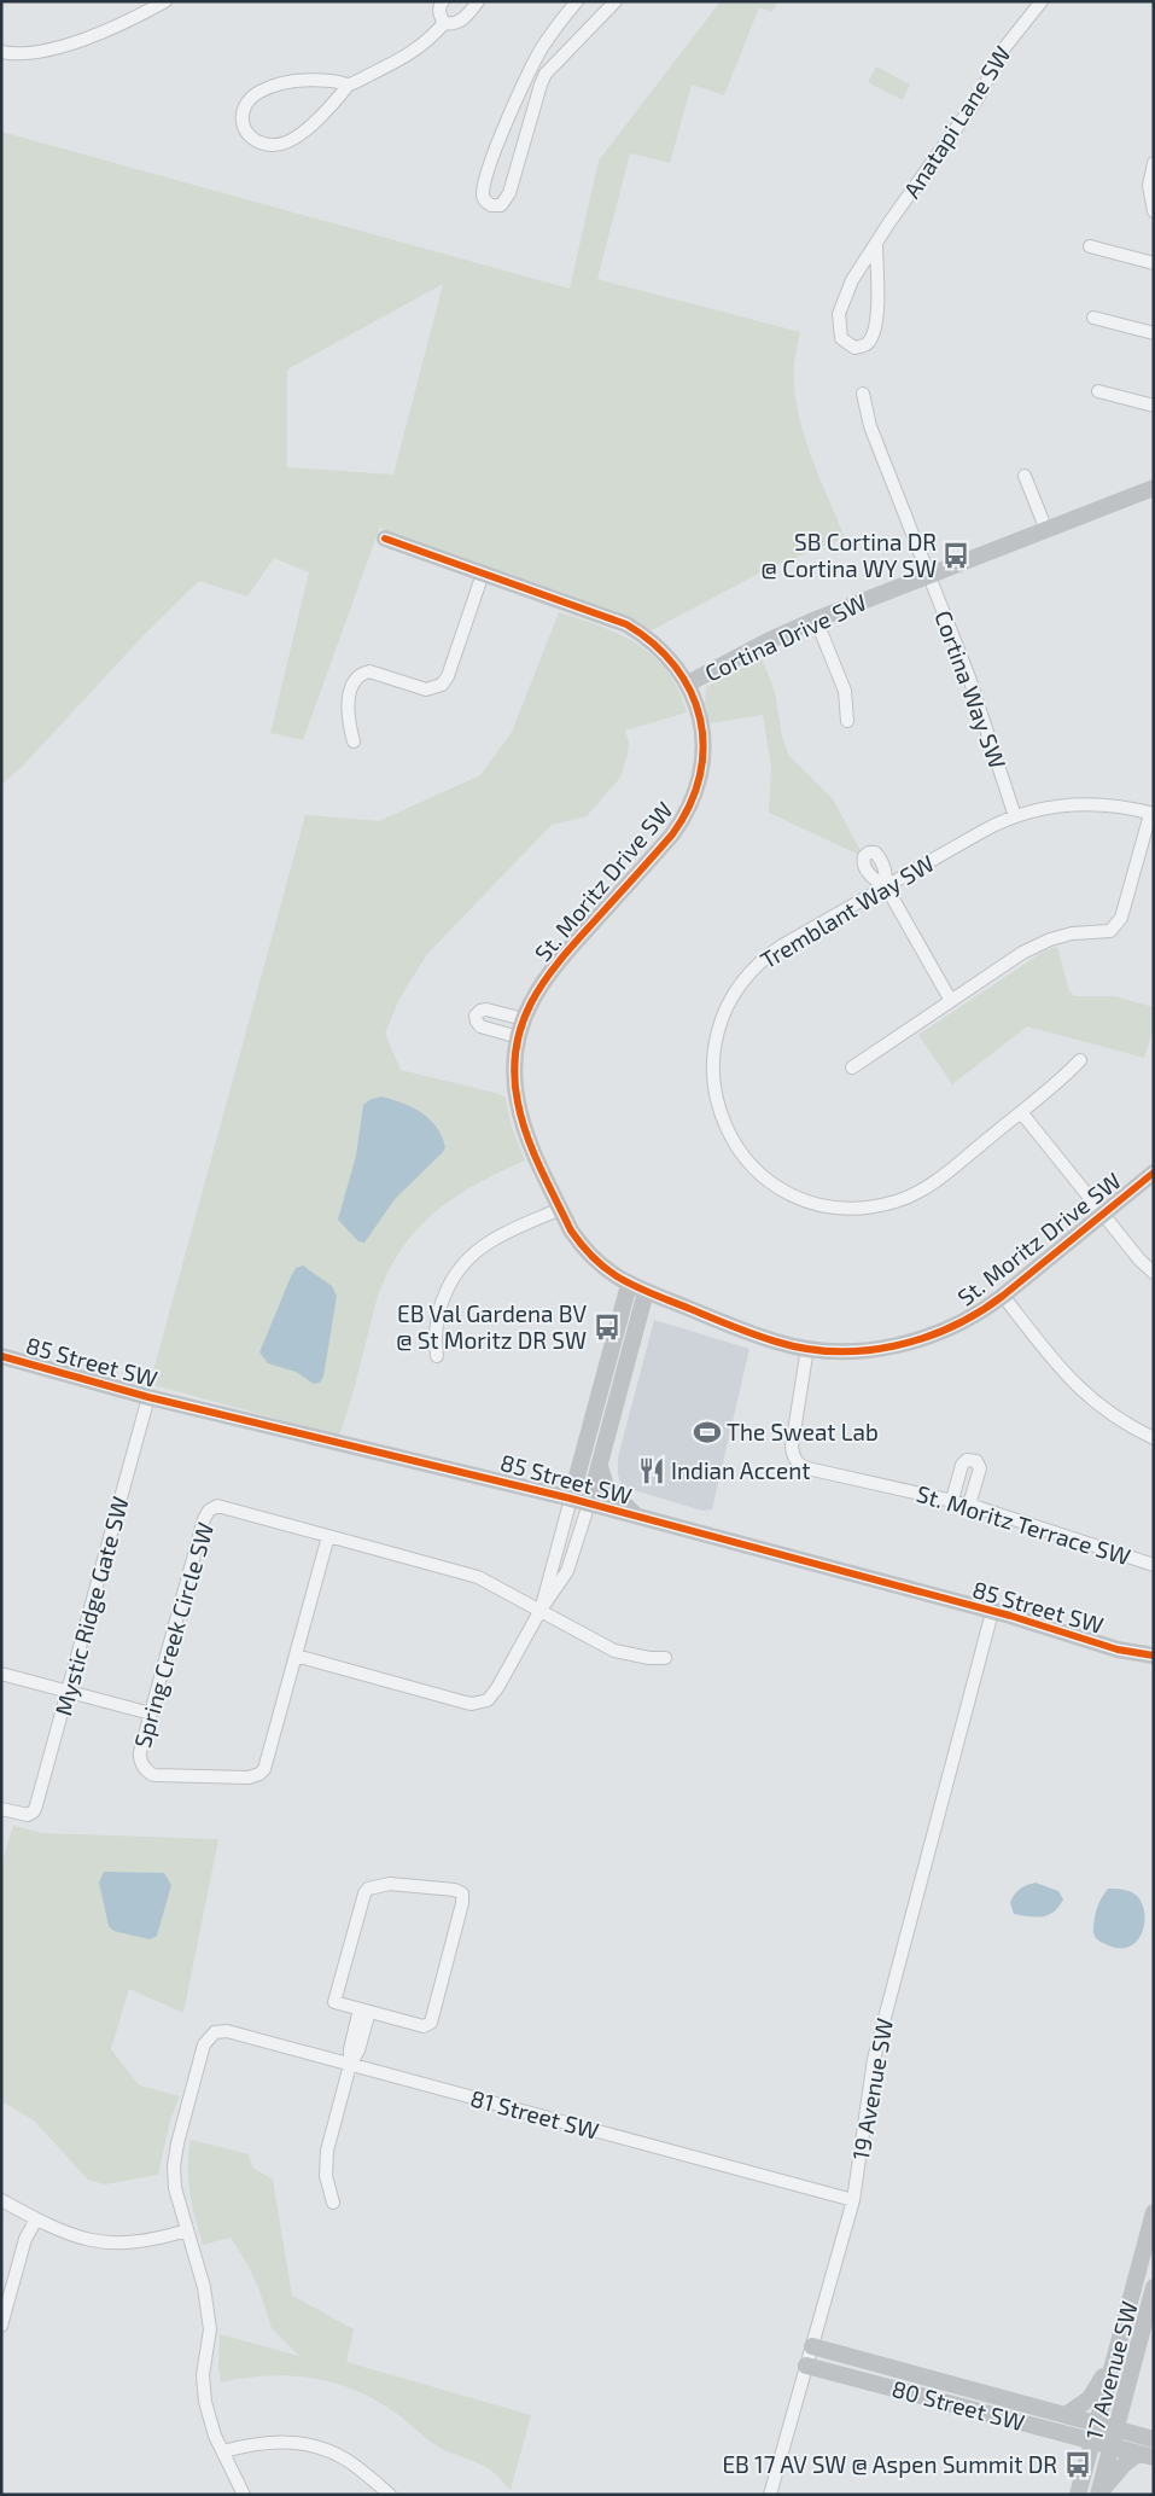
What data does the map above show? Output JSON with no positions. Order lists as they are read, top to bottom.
{
  "streets": {
    "street": [
      "Anatapi Lane SW",
      "Cortina Drive SW",
      "Cortina Way SW",
      "St. Moritz Drive SW",
      "Tremblant Way SW",
      "85 Street SW",
      "St. Moritz Terrace SW",
      "Mystic Ridge Gate SW",
      "Spring Creek Circle SW",
      "19 Avenue SW",
      "81 Street SW",
      "17 Avenue SW",
      "80 Street SW"
    ]
  },
  "crossings": [
    ["Cortina Drive SW", "Cortina Way SW"],
    ["Cortina Drive SW", "St. Moritz Drive SW"],
    ["Cortina Way SW", "Tremblant Way SW"],
    ["St. Moritz Drive SW", "St. Moritz Terrace SW"],
    ["85 Street SW", "Mystic Ridge Gate SW"],
    ["85 Street SW", "19 Avenue SW"],
    ["19 Avenue SW", "81 Street SW"],
    ["19 Avenue SW", "80 Street SW"],
    ["17 Avenue SW", "80 Street SW"]
  ],
  "places": {
    "bus stop": ["SB Cortina DR @ Cortina WY SW", "EB Val Gardena BV @ St Moritz DR SW", "EB 17 AV SW @ Aspen Summit DR"],
    "sports": ["The Sweat Lab"],
    "restaurant": ["Indian Accent"]
  }
}
